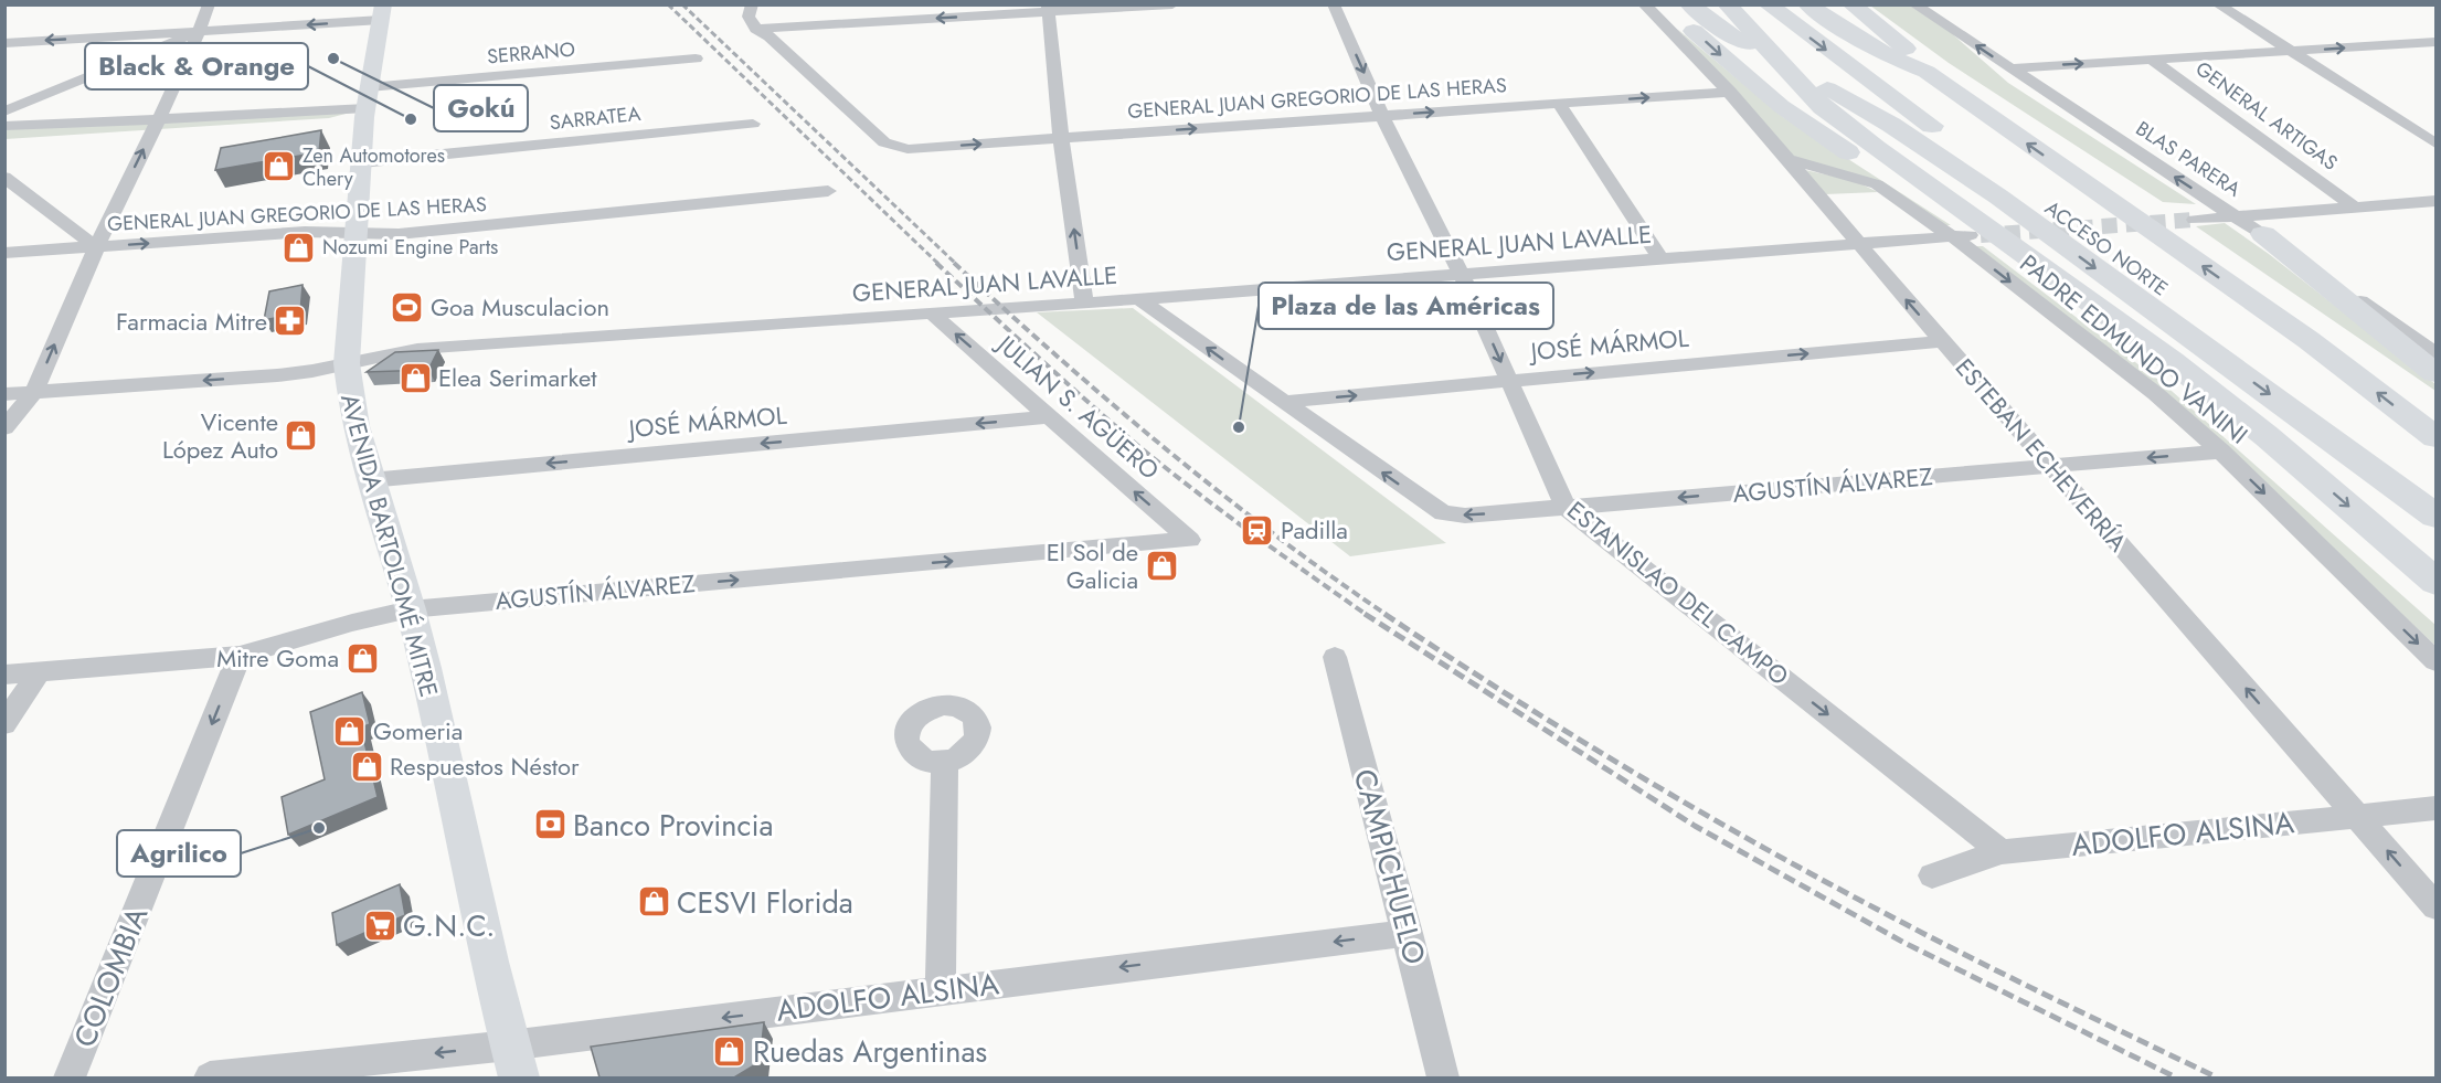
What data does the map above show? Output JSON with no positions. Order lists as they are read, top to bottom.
{
  "streets": {
    "highway": ["ACCESO NORTE"],
    "main road": ["AVENIDA BARTOLOMÉ MITRE"],
    "street": [
      "SERRANO",
      "GENERAL JUAN GREGORIO DE LAS HERAS",
      "GENERAL ARTIGAS",
      "SARRATEA",
      "BLAS PARERA",
      "GENERAL JUAN LAVALLE",
      "JOSÉ MÁRMOL",
      "PADRE EDMUNDO VANINI",
      "JULIAN S. AGÜERO",
      "ESTEBAN ECHEVERRÍA",
      "AGUSTÍN ÁLVAREZ",
      "ESTANISLAO DEL CAMPO",
      "ADOLFO ALSINA",
      "CAMPICHUELO",
      "COLOMBIA"
    ]
  },
  "crossings": [
    ["SERRANO", "AVENIDA BARTOLOMÉ MITRE"],
    ["GENERAL JUAN GREGORIO DE LAS HERAS", "ESTEBAN ECHEVERRÍA"],
    ["GENERAL JUAN GREGORIO DE LAS HERAS", "AVENIDA BARTOLOMÉ MITRE"],
    ["GENERAL JUAN GREGORIO DE LAS HERAS", "ESTANISLAO DEL CAMPO"],
    ["SARRATEA", "AVENIDA BARTOLOMÉ MITRE"],
    ["GENERAL JUAN LAVALLE", "PADRE EDMUNDO VANINI"],
    ["GENERAL JUAN LAVALLE", "JULIAN S. AGÜERO"],
    ["GENERAL JUAN LAVALLE", "ESTEBAN ECHEVERRÍA"],
    ["GENERAL JUAN LAVALLE", "AVENIDA BARTOLOMÉ MITRE"],
    ["GENERAL JUAN LAVALLE", "ESTANISLAO DEL CAMPO"],
    ["JOSÉ MÁRMOL", "JULIAN S. AGÜERO"],
    ["JOSÉ MÁRMOL", "ESTEBAN ECHEVERRÍA"],
    ["JOSÉ MÁRMOL", "AGUSTÍN ÁLVAREZ"],
    ["JOSÉ MÁRMOL", "AVENIDA BARTOLOMÉ MITRE"],
    ["JOSÉ MÁRMOL", "ESTANISLAO DEL CAMPO"],
    ["PADRE EDMUNDO VANINI", "ESTEBAN ECHEVERRÍA"],
    ["PADRE EDMUNDO VANINI", "AGUSTÍN ÁLVAREZ"],
    ["JULIAN S. AGÜERO", "AGUSTÍN ÁLVAREZ"],
    ["ESTEBAN ECHEVERRÍA", "AGUSTÍN ÁLVAREZ"],
    ["ESTEBAN ECHEVERRÍA", "ADOLFO ALSINA"],
    ["AGUSTÍN ÁLVAREZ", "AVENIDA BARTOLOMÉ MITRE"],
    ["AGUSTÍN ÁLVAREZ", "ESTANISLAO DEL CAMPO"],
    ["AGUSTÍN ÁLVAREZ", "COLOMBIA"],
    ["AVENIDA BARTOLOMÉ MITRE", "ADOLFO ALSINA"],
    ["ESTANISLAO DEL CAMPO", "ADOLFO ALSINA"],
    ["ADOLFO ALSINA", "CAMPICHUELO"]
  ],
  "one_way": [
    "PADRE EDMUNDO VANINI",
    "ESTEBAN ECHEVERRÍA",
    "ESTANISLAO DEL CAMPO",
    "ADOLFO ALSINA",
    "COLOMBIA"
  ],
  "places": {
    "other": [
      "Gokú",
      "Black & Orange",
      "Plaza de las Américas",
      "Agrilico"
    ],
    "shop": [
      "Zen Automotores Chery",
      "Nozumi Engine Parts",
      "Elea Serimarket",
      "Vicente López Auto",
      "El Sol de Galicia",
      "Mitre Goma",
      "Gomeria",
      "Respuestos Néstor",
      "CESVI Florida",
      "Ruedas Argentinas"
    ],
    "sports": ["Goa Musculacion"],
    "pharmacy": ["Farmacia Mitre"],
    "station": ["Padilla"],
    "bank": ["Banco Provincia"],
    "supermarket": ["G.N.C."]
  }
}
